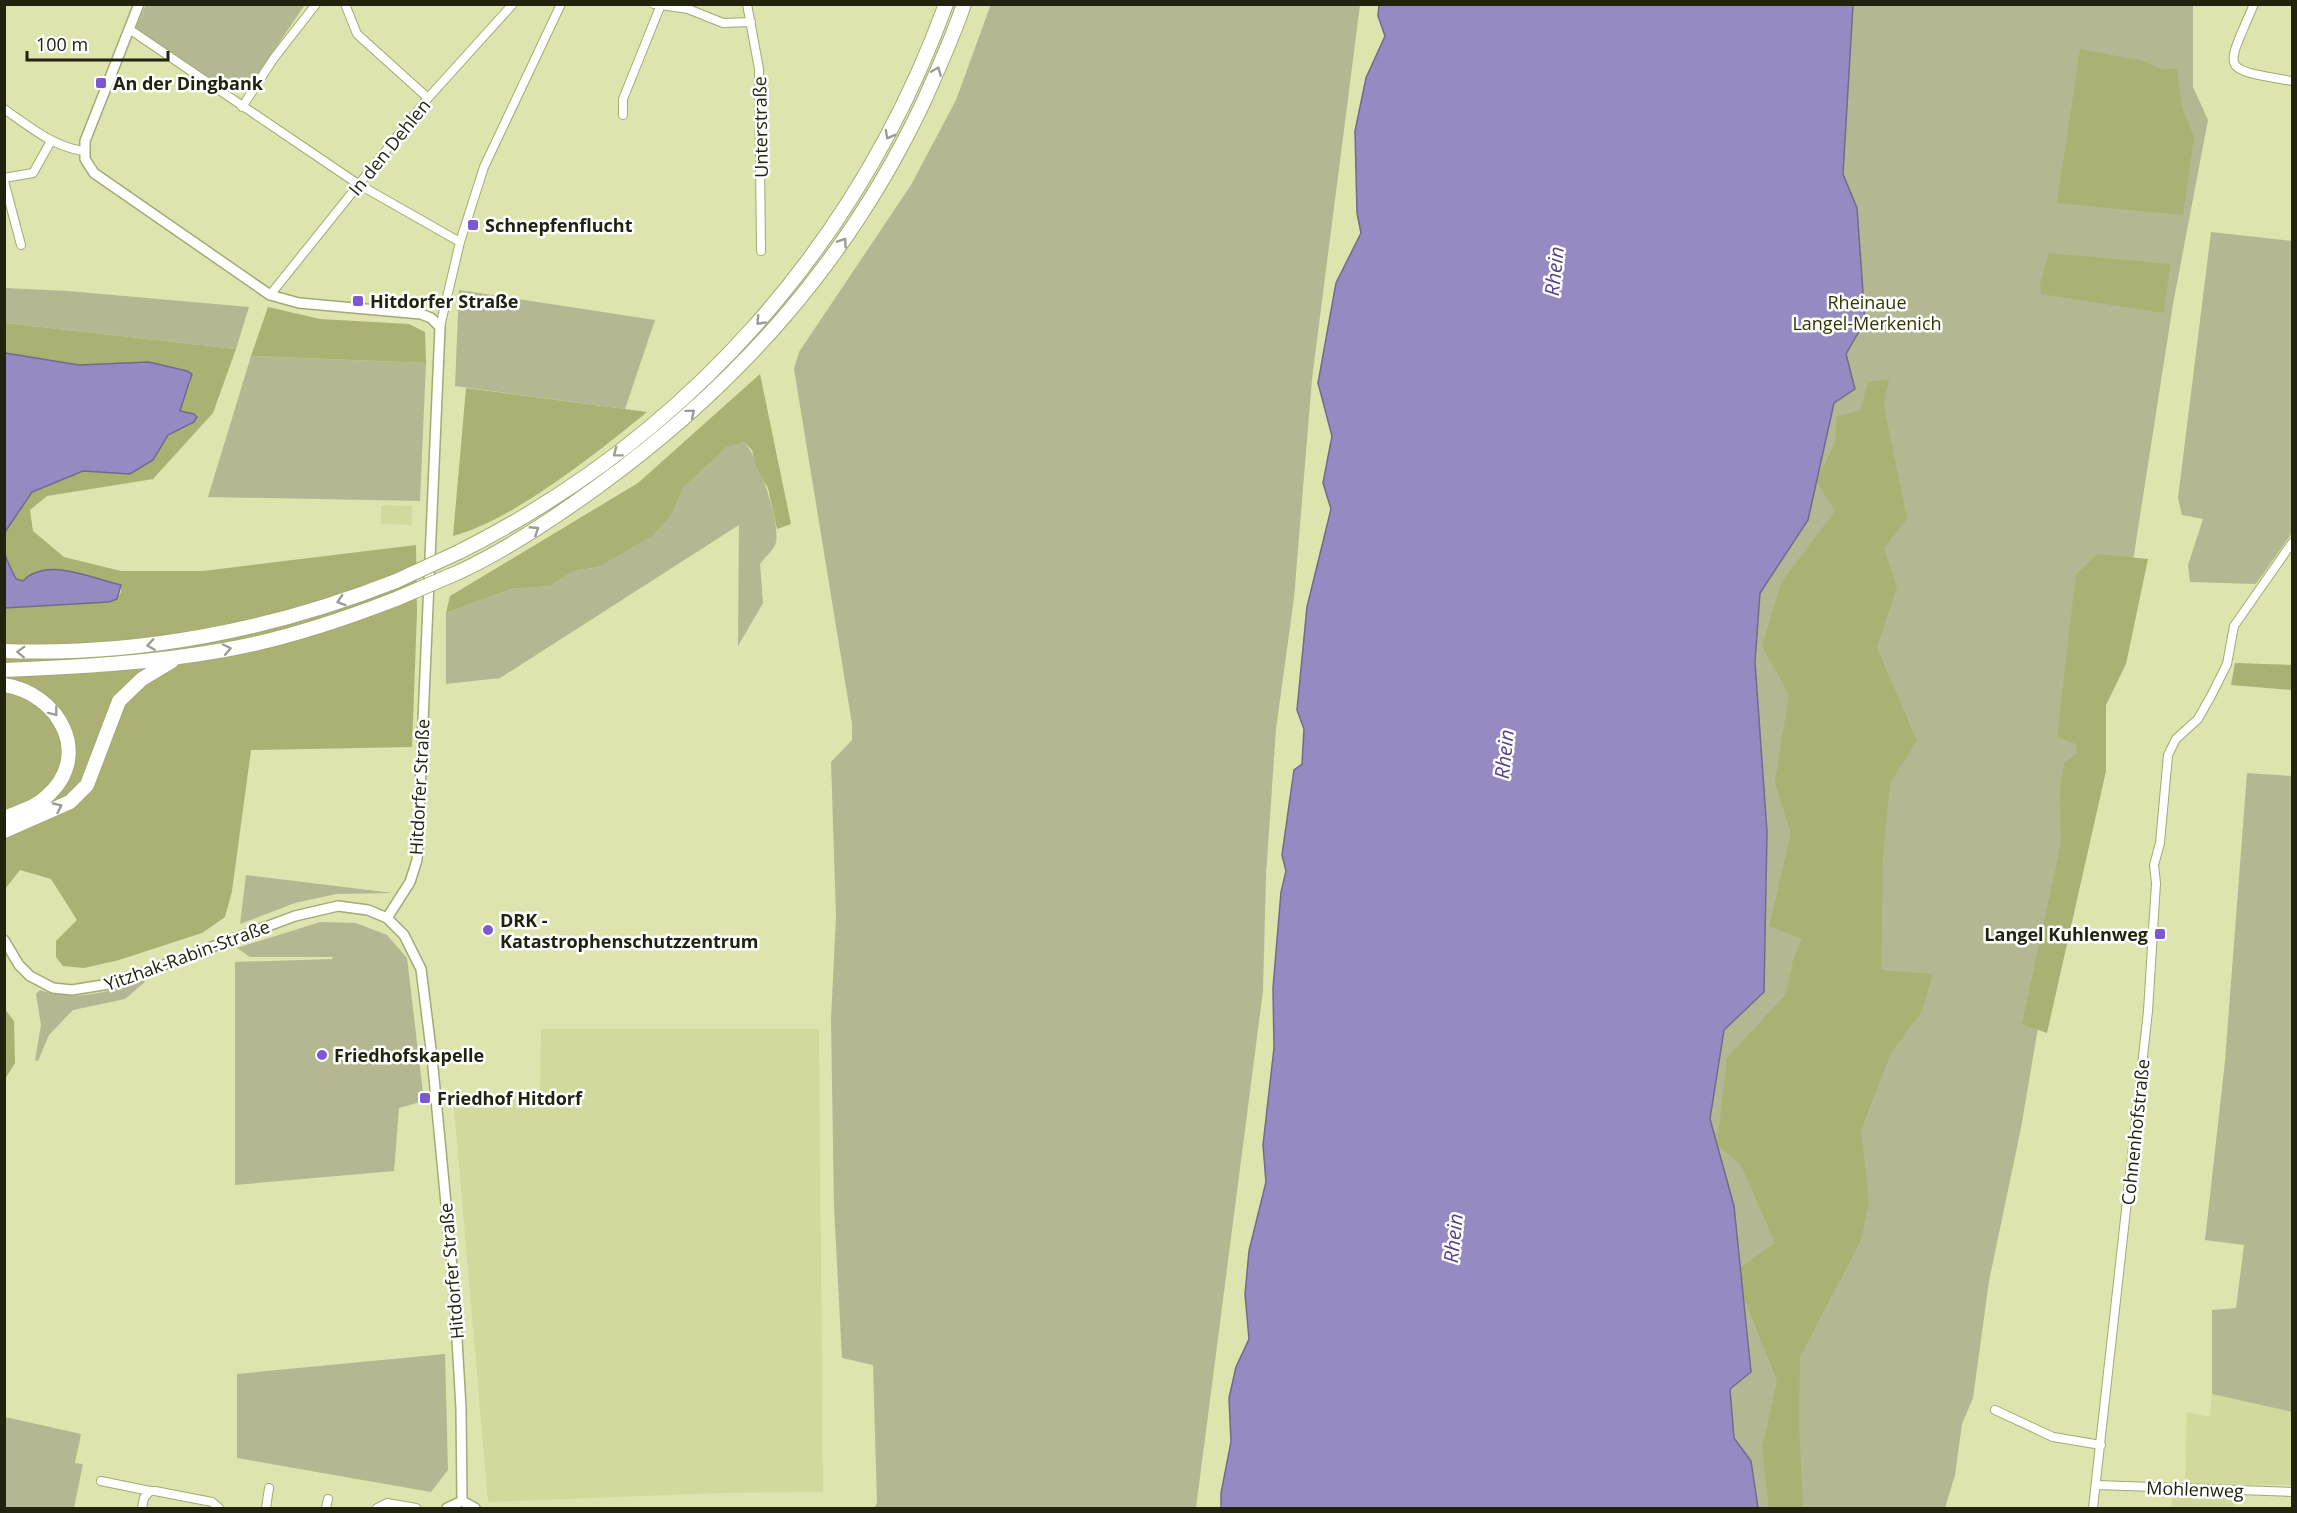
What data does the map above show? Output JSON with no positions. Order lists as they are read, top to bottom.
{
  "streets": {
    "street": [
      "Unterstraße",
      "In den Dehlen",
      "Hitdorfer Straße",
      "Yitzhak-Rabin-Straße",
      "Cohnenhofstraße",
      "Mohlenweg"
    ]
  },
  "crossings": [
    ["Hitdorfer Straße", "Yitzhak-Rabin-Straße"],
    ["Cohnenhofstraße", "Mohlenweg"]
  ],
  "water": ["Rhein"],
  "parks": ["Rheinaue Langel-Merkenich"],
  "places": {
    "transit": [
      "An der Dingbank",
      "Schnepfenflucht",
      "Hitdorfer Straße",
      "Langel Kuhlenweg",
      "Friedhof Hitdorf"
    ],
    "other": ["DRK - Katastrophenschutzzentrum", "Friedhofskapelle"]
  },
  "scale_bar": "100 m"
}
